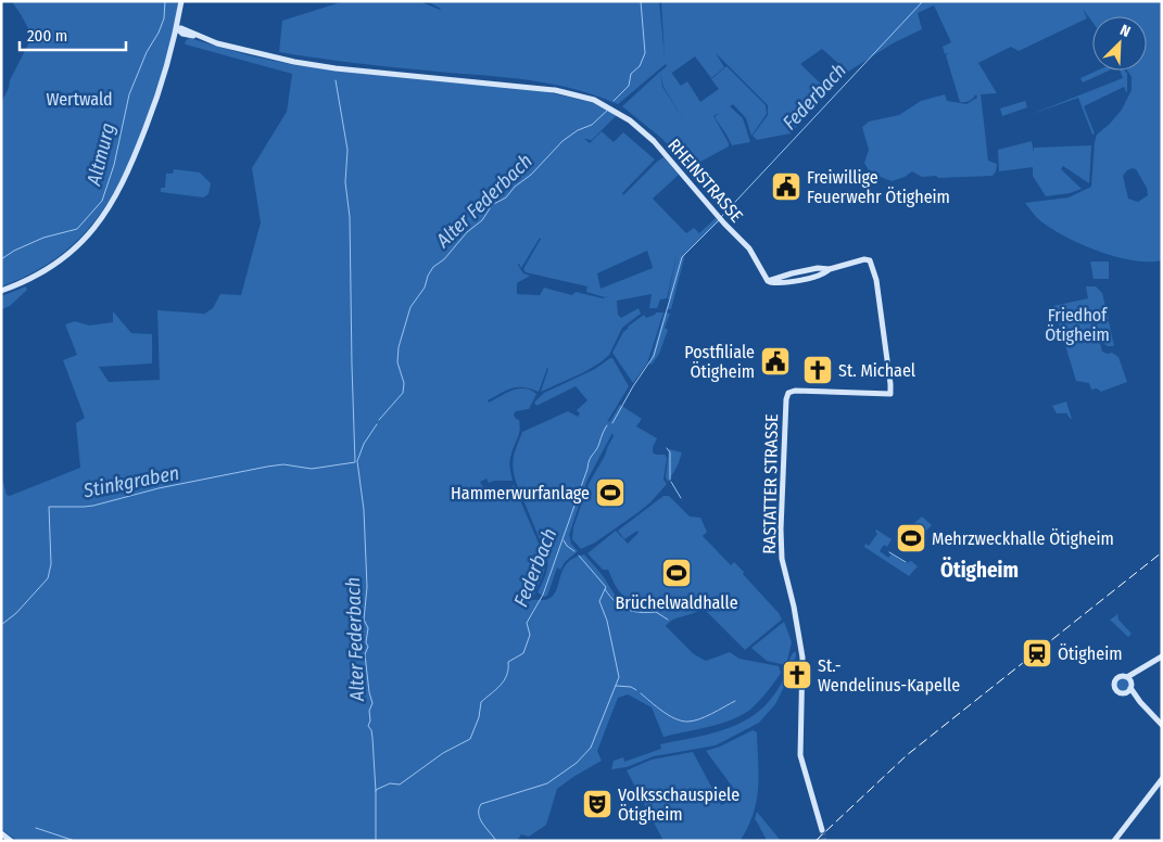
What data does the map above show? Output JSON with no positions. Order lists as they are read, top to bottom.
{
  "streets": {
    "street": ["RHEINSTRASSE", "RASTATTER STRASSE"]
  },
  "crossings": [
    ["RHEINSTRASSE", "RASTATTER STRASSE"]
  ],
  "districts": ["Ötigheim"],
  "water": [
    "Federbach",
    "Altmurg",
    "Alter Federbach",
    "Stinkgraben"
  ],
  "parks": ["Wertwald", "Friedhof Ötigheim"],
  "places": {
    "public building": ["Freiwillige Feuerwehr Ötigheim", "Postfiliale Ötigheim"],
    "church": ["St. Michael", "St.- Wendelinus-Kapelle"],
    "sports": ["Hammerwurfanlage", "Mehrzweckhalle Ötigheim", "Brüchelwaldhalle"],
    "station": ["Ötigheim"],
    "theatre": ["Volksschauspiele Ötigheim"]
  },
  "scale_bar": "200 m",
  "north": "top right"
}
